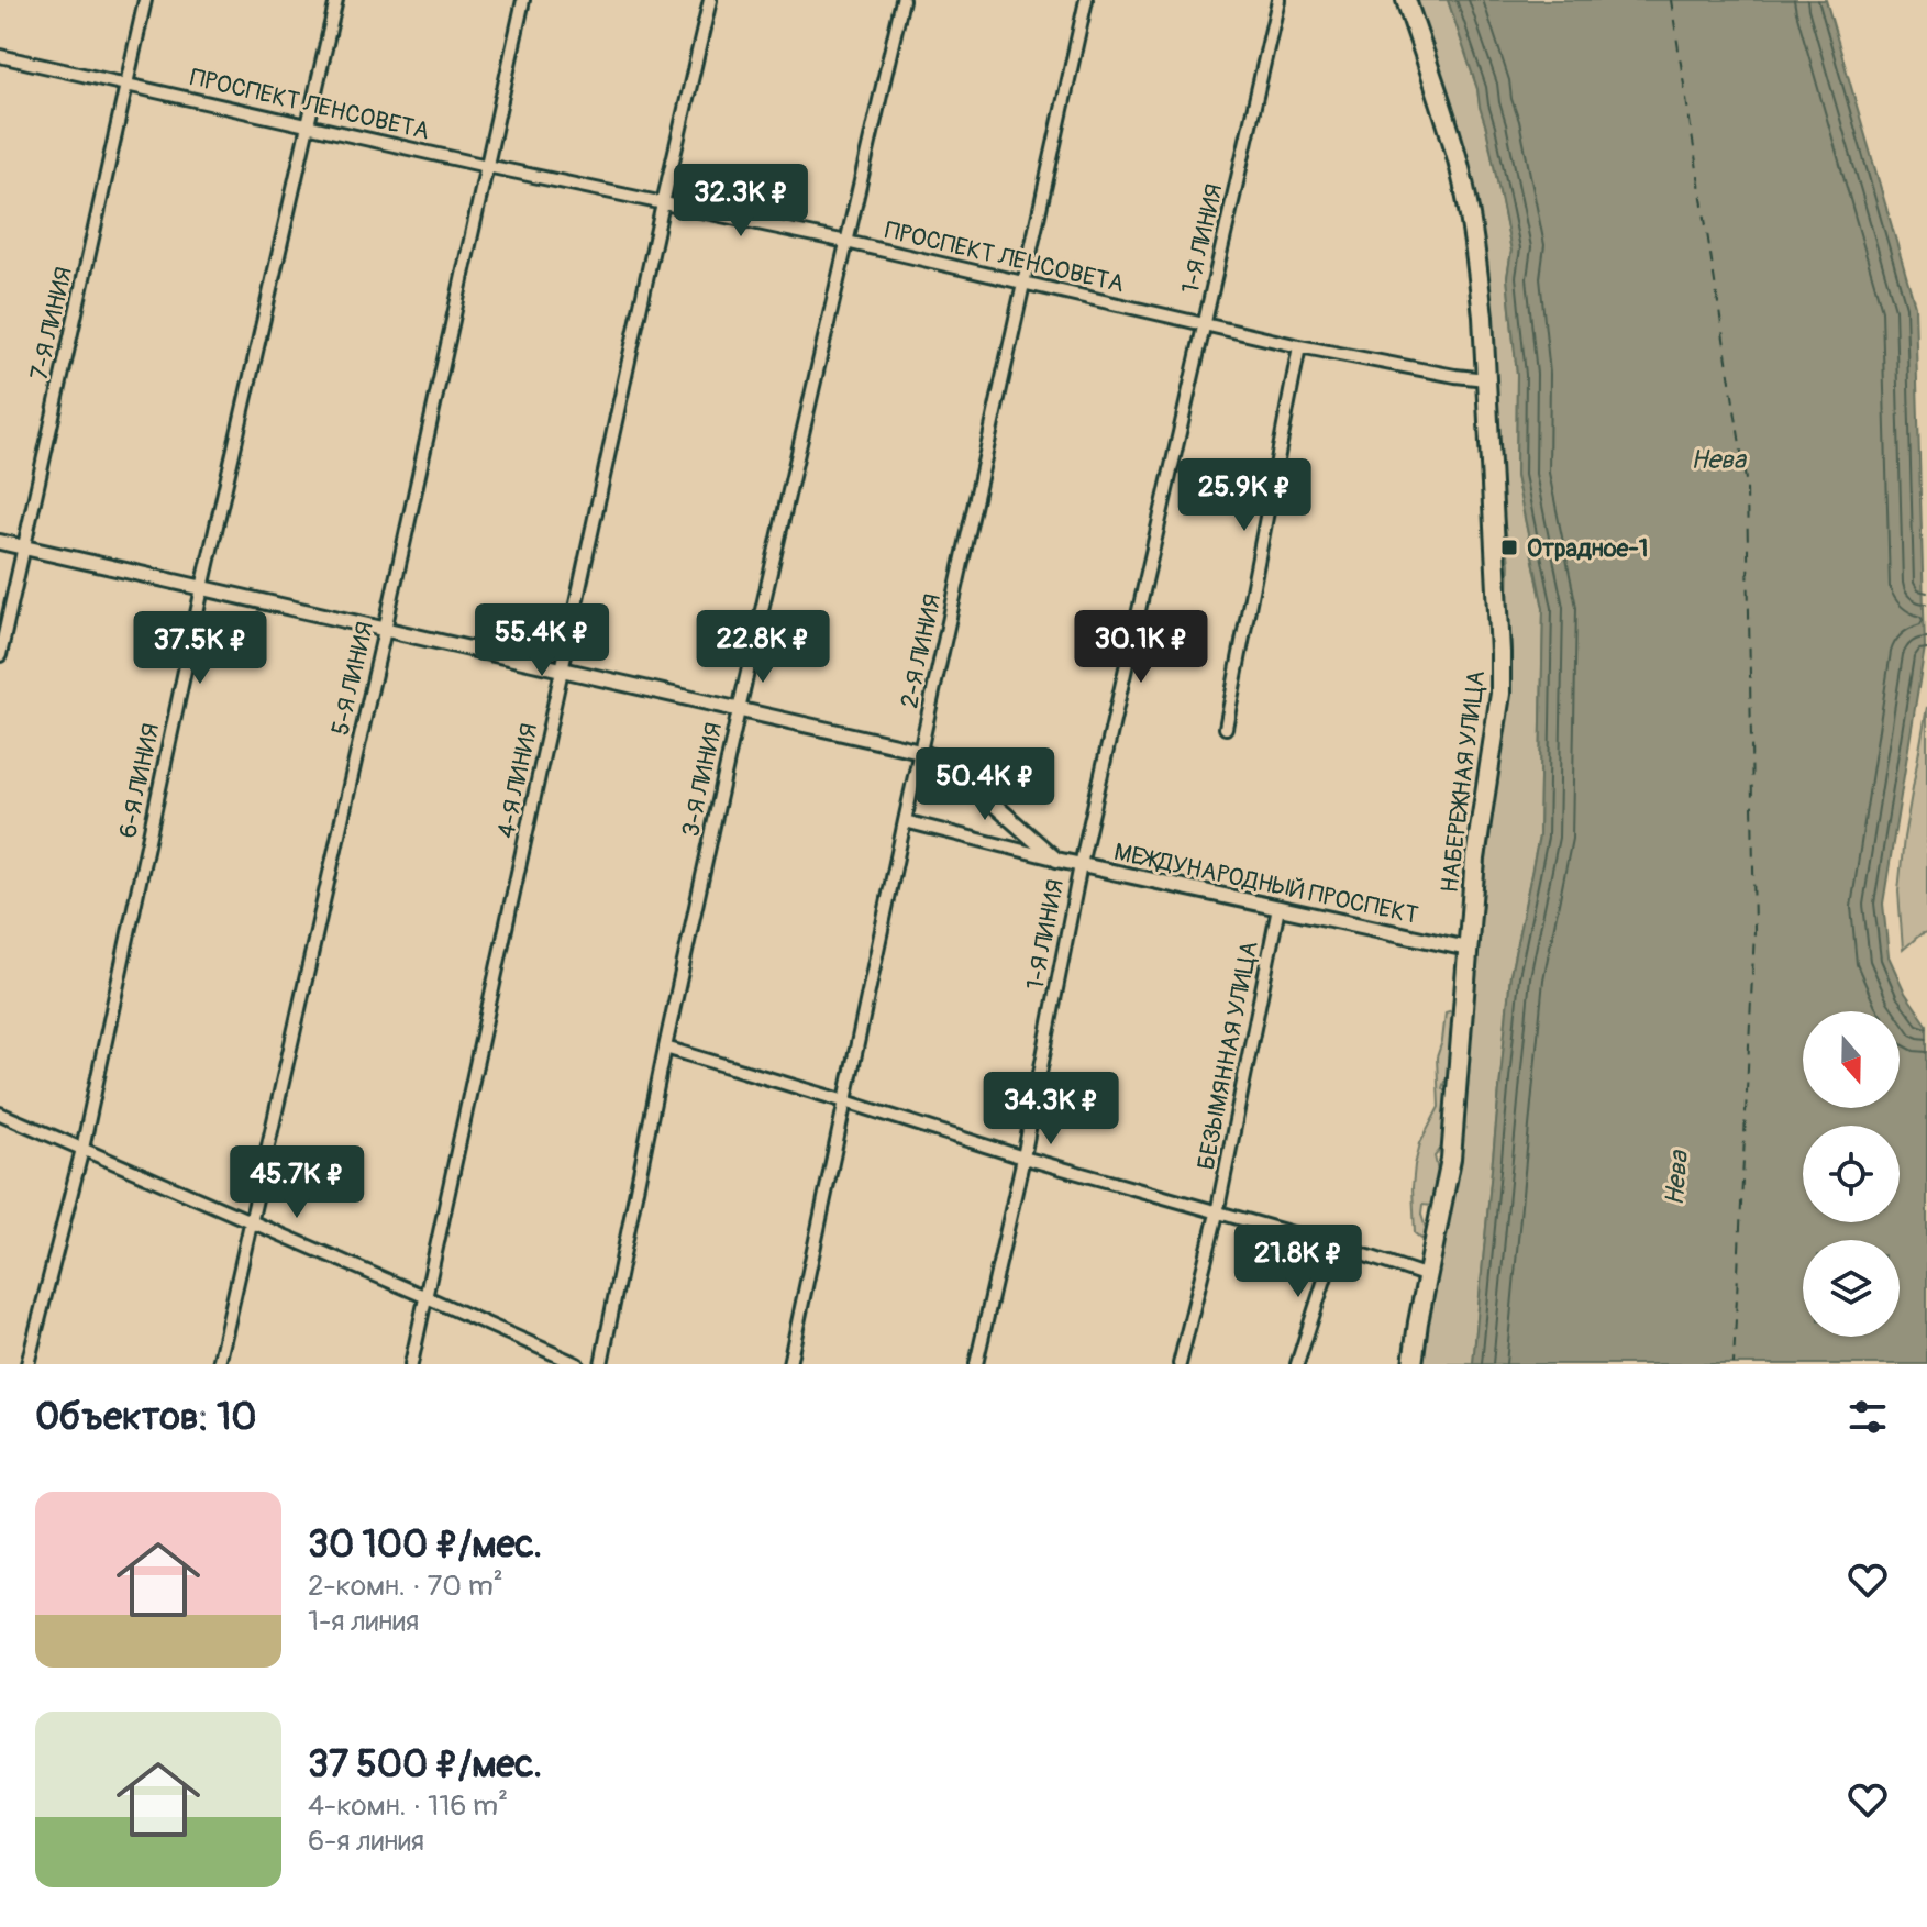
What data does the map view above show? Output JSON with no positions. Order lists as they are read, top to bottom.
{
  "streets": {
    "main road": ["НАБЕРЕЖНАЯ УЛИЦА"],
    "street": [
      "ПРОСПЕКТ ЛЕНСОВЕТА",
      "1-Я ЛИНИЯ",
      "7-Я ЛИНИЯ",
      "2-Я ЛИНИЯ",
      "5-Я ЛИНИЯ",
      "3-Я ЛИНИЯ",
      "6-Я ЛИНИЯ",
      "4-Я ЛИНИЯ",
      "МЕЖДУНАРОДНЫЙ ПРОСПЕКТ",
      "БЕЗЫМЯННАЯ УЛИЦА"
    ]
  },
  "crossings": [
    ["ПРОСПЕКТ ЛЕНСОВЕТА", "1-Я ЛИНИЯ"],
    ["ПРОСПЕКТ ЛЕНСОВЕТА", "7-Я ЛИНИЯ"],
    ["ПРОСПЕКТ ЛЕНСОВЕТА", "2-Я ЛИНИЯ"],
    ["ПРОСПЕКТ ЛЕНСОВЕТА", "5-Я ЛИНИЯ"],
    ["ПРОСПЕКТ ЛЕНСОВЕТА", "3-Я ЛИНИЯ"],
    ["ПРОСПЕКТ ЛЕНСОВЕТА", "6-Я ЛИНИЯ"],
    ["ПРОСПЕКТ ЛЕНСОВЕТА", "4-Я ЛИНИЯ"],
    ["ПРОСПЕКТ ЛЕНСОВЕТА", "НАБЕРЕЖНАЯ УЛИЦА"],
    ["1-Я ЛИНИЯ", "МЕЖДУНАРОДНЫЙ ПРОСПЕКТ"],
    ["7-Я ЛИНИЯ", "МЕЖДУНАРОДНЫЙ ПРОСПЕКТ"],
    ["2-Я ЛИНИЯ", "МЕЖДУНАРОДНЫЙ ПРОСПЕКТ"],
    ["5-Я ЛИНИЯ", "МЕЖДУНАРОДНЫЙ ПРОСПЕКТ"],
    ["3-Я ЛИНИЯ", "МЕЖДУНАРОДНЫЙ ПРОСПЕКТ"],
    ["6-Я ЛИНИЯ", "МЕЖДУНАРОДНЫЙ ПРОСПЕКТ"],
    ["4-Я ЛИНИЯ", "МЕЖДУНАРОДНЫЙ ПРОСПЕКТ"],
    ["НАБЕРЕЖНАЯ УЛИЦА", "МЕЖДУНАРОДНЫЙ ПРОСПЕКТ"],
    ["МЕЖДУНАРОДНЫЙ ПРОСПЕКТ", "БЕЗЫМЯННАЯ УЛИЦА"]
  ],
  "water": ["Нева"],
  "places": {
    "transit": ["Отрадное-1"]
  },
  "north": "bottom",
  "page": {
    "price": [
      "32.3K ₽",
      "25.9K ₽",
      "55.4K ₽",
      "22.8K ₽",
      "30.1K ₽",
      "37.5K ₽",
      "50.4K ₽",
      "34.3K ₽",
      "45.7K ₽",
      "21.8K ₽"
    ],
    "heading": "Объектов: 10",
    "list": [
      {
        "name": "30 100 ₽/мес.",
        "note": "2-комн. · 70 m² · 1-я линия"
      },
      {
        "name": "37 500 ₽/мес.",
        "note": "4-комн. · 116 m² · 6-я линия"
      }
    ]
  }
}
